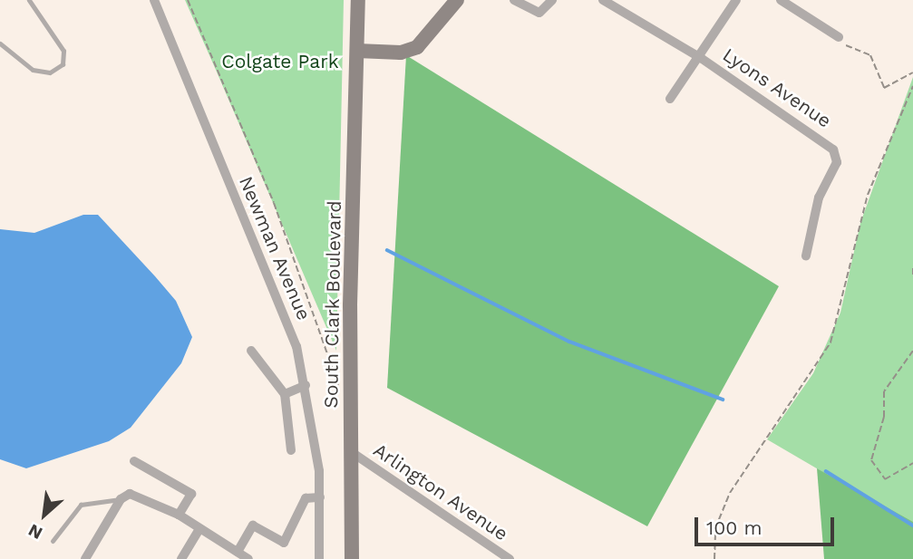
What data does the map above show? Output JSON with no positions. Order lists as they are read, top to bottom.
{
  "streets": {
    "street": [
      "Lyons Avenue",
      "Newman Avenue",
      "South Clark Boulevard",
      "Arlington Avenue"
    ]
  },
  "crossings": [
    ["South Clark Boulevard", "Arlington Avenue"]
  ],
  "parks": ["Colgate Park"],
  "scale_bar": "100 m",
  "north": "bottom left"
}
